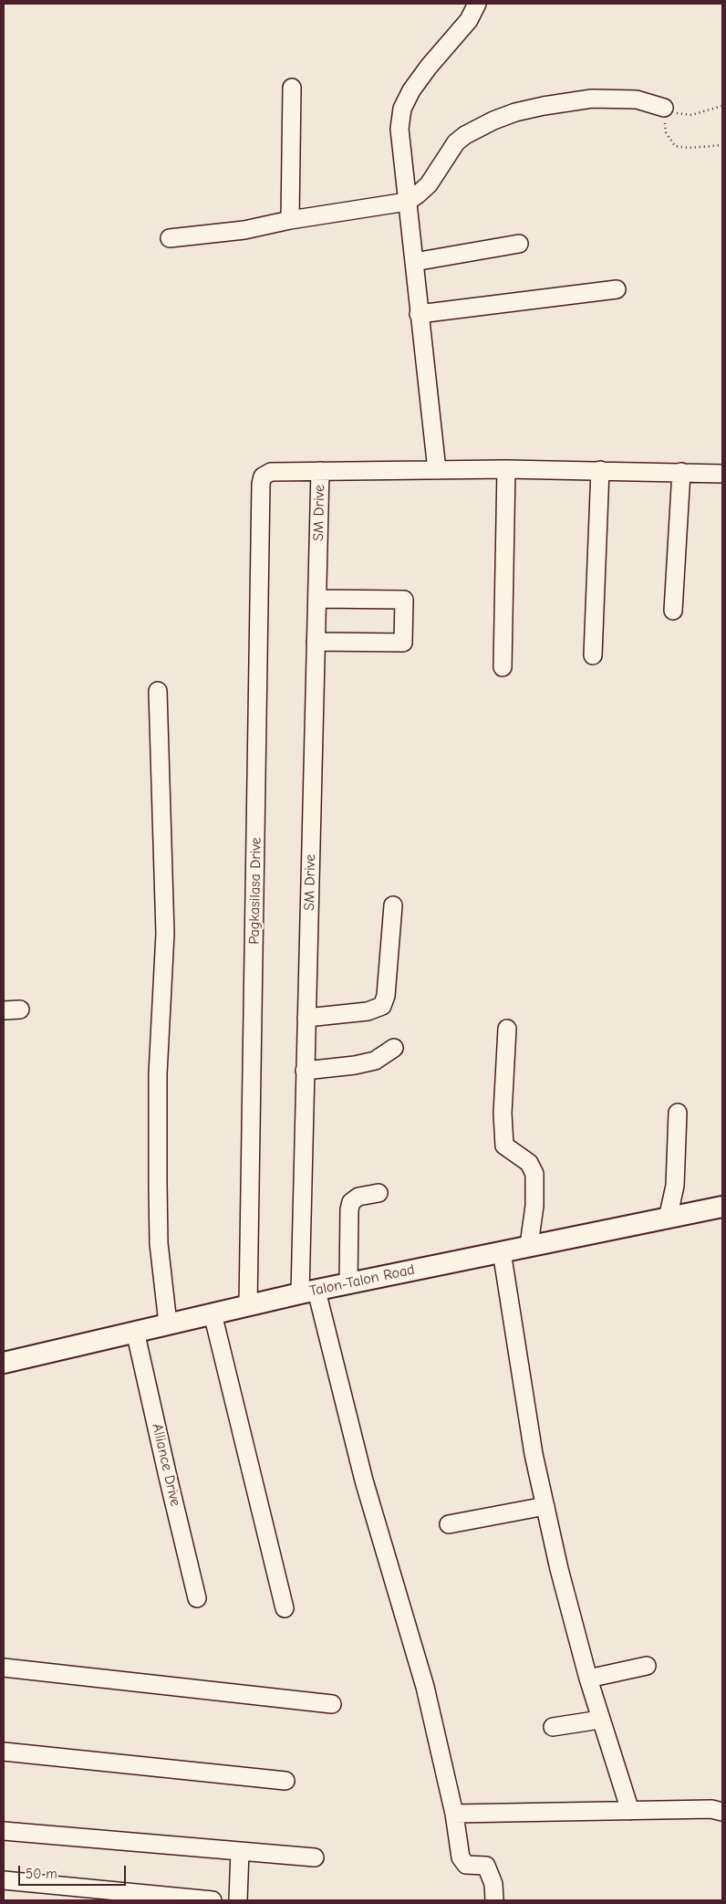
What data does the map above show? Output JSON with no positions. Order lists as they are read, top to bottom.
{
  "streets": {
    "street": [
      "SM Drive",
      "Pagkasilasa Drive",
      "Talon-Talon Road",
      "Alliance Drive"
    ]
  },
  "crossings": [
    ["SM Drive", "Pagkasilasa Drive"],
    ["SM Drive", "Talon-Talon Road"],
    ["Pagkasilasa Drive", "Talon-Talon Road"],
    ["Talon-Talon Road", "Alliance Drive"]
  ],
  "scale_bar": "50 m"
}
